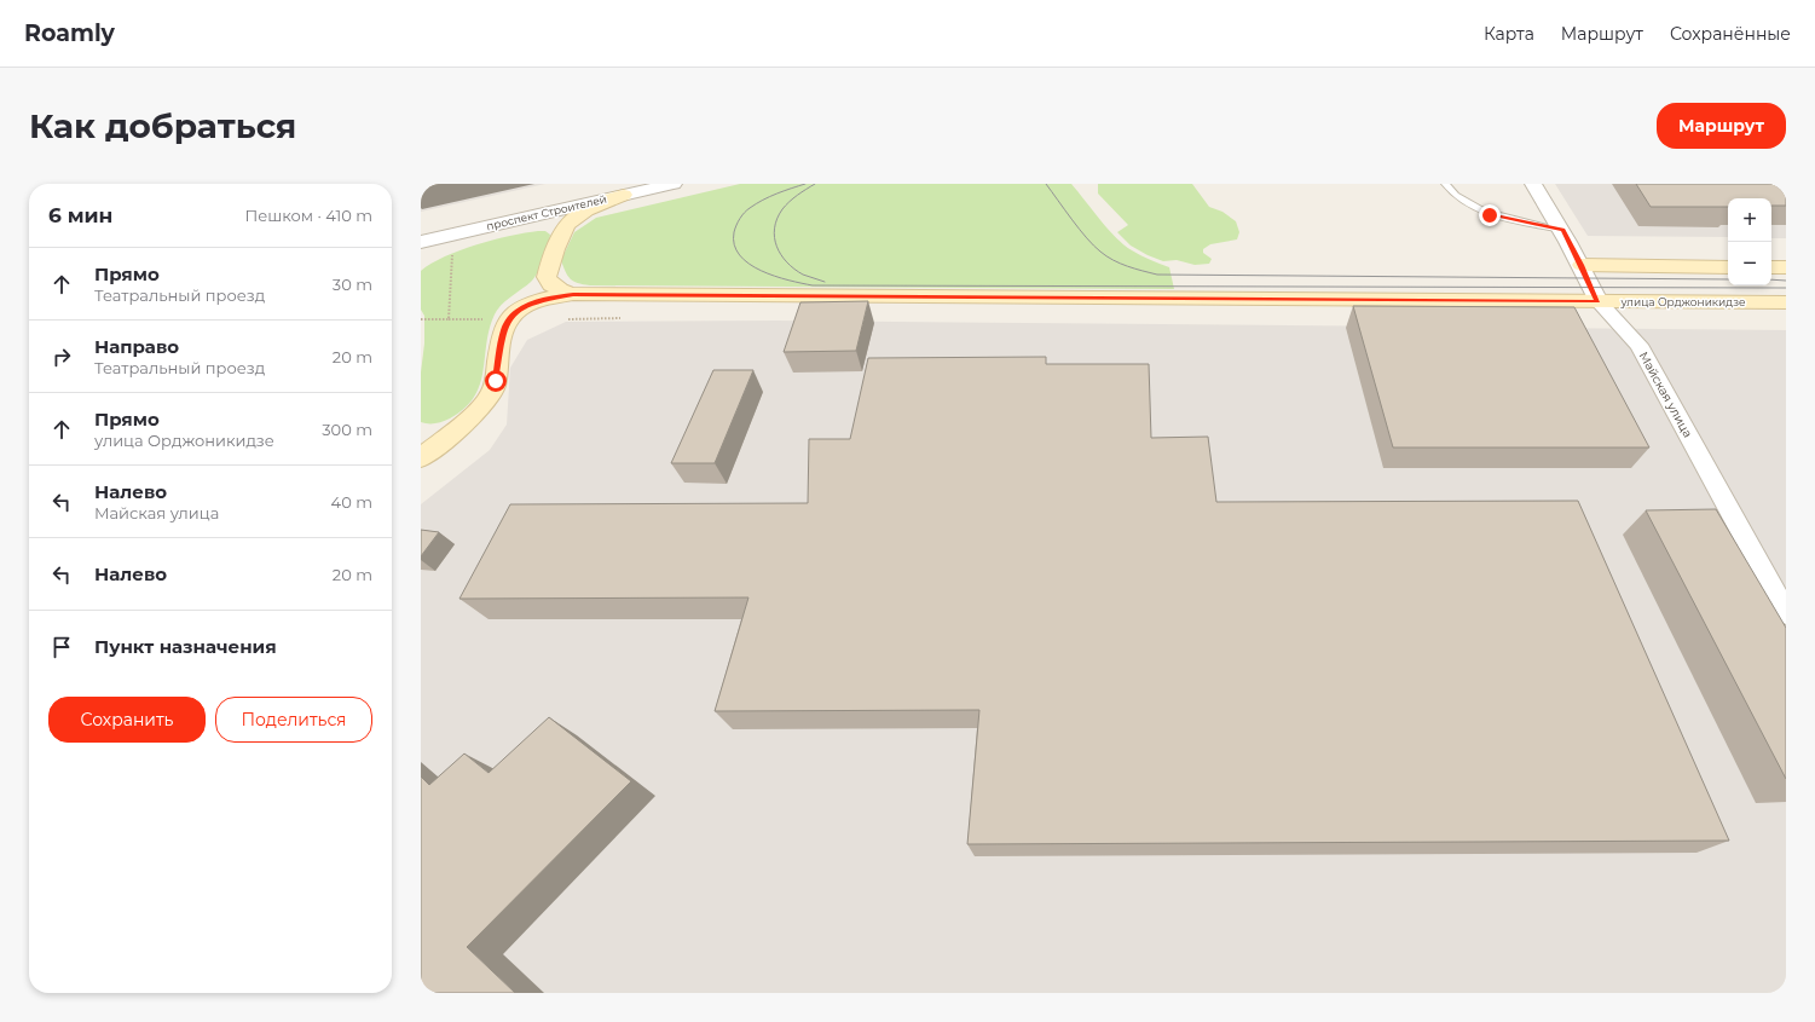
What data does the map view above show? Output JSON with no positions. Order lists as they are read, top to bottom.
{
  "streets": {
    "main road": ["улица Орджоникидзе"],
    "street": ["проспект Строителей", "Майская улица"]
  },
  "crossings": [
    ["проспект Строителей", "улица Орджоникидзе"],
    ["улица Орджоникидзе", "Майская улица"]
  ],
  "page": {
    "header": "Roamly",
    "nav": ["Карта", "Маршрут", "Сохранённые"],
    "buttons": [
      "Маршрут",
      ["Сохранить", "Поделиться"]
    ],
    "title": "Как добраться",
    "heading": ["6 мин", "Пешком · 410 m"],
    "map_buttons": ["+", "−"],
    "list": [
      ["Прямо", "Театральный проезд", "30 m"],
      ["Направо", "Театральный проезд", "20 m"],
      ["Прямо", "улица Орджоникидзе", "300 m"],
      ["Налево", "Майская улица", "40 m"],
      ["Налево", "20 m"],
      "Пункт назначения"
    ]
  }
}
